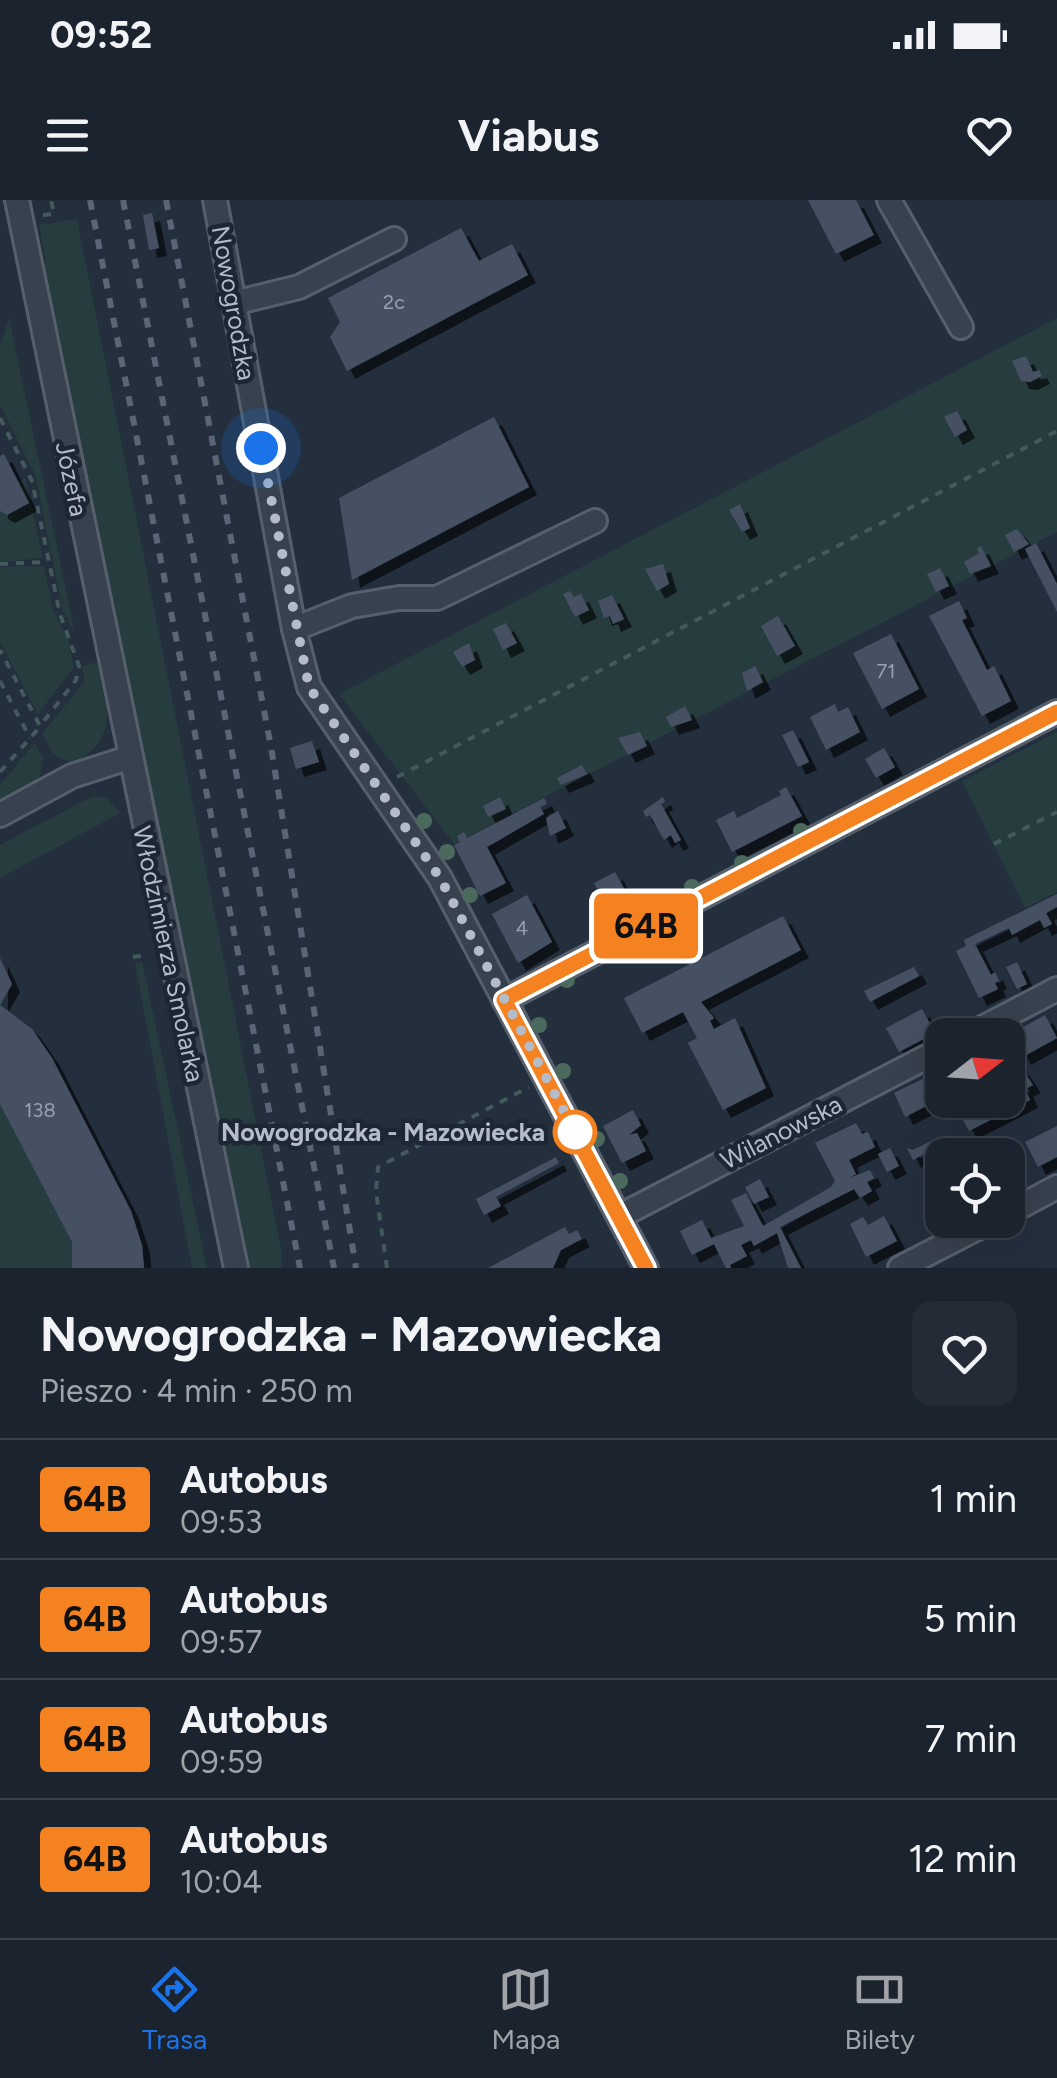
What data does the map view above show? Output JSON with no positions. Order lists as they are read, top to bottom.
{
  "streets": {
    "street": [
      "Nowogrodzka",
      "Józefa",
      "Włodzimierza Smolarka",
      "Wilanowska"
    ]
  },
  "crossings": [
    ["Nowogrodzka", "Wilanowska"],
    ["Józefa", "Włodzimierza Smolarka"]
  ],
  "places": ["Nowogrodzka - Mazowiecka"],
  "lines": ["bus line 64B"],
  "house_numbers": [
    "2c",
    "71",
    "4",
    "138"
  ],
  "north": "right",
  "page": {
    "status": "09:52",
    "header": "Viabus",
    "on_map": "64B",
    "heading": ["Nowogrodzka - Mazowiecka", "Pieszo · 4 min · 250 m"],
    "list": [
      {
        "mark": "64B",
        "name": "Autobus",
        "note": "09:53",
        "value": "1 min"
      },
      {
        "mark": "64B",
        "name": "Autobus",
        "note": "09:57",
        "value": "5 min"
      },
      {
        "mark": "64B",
        "name": "Autobus",
        "note": "09:59",
        "value": "7 min"
      },
      {
        "mark": "64B",
        "name": "Autobus",
        "note": "10:04",
        "value": "12 min"
      }
    ],
    "tabs": ["Trasa", "Mapa", "Bilety"]
  }
}
